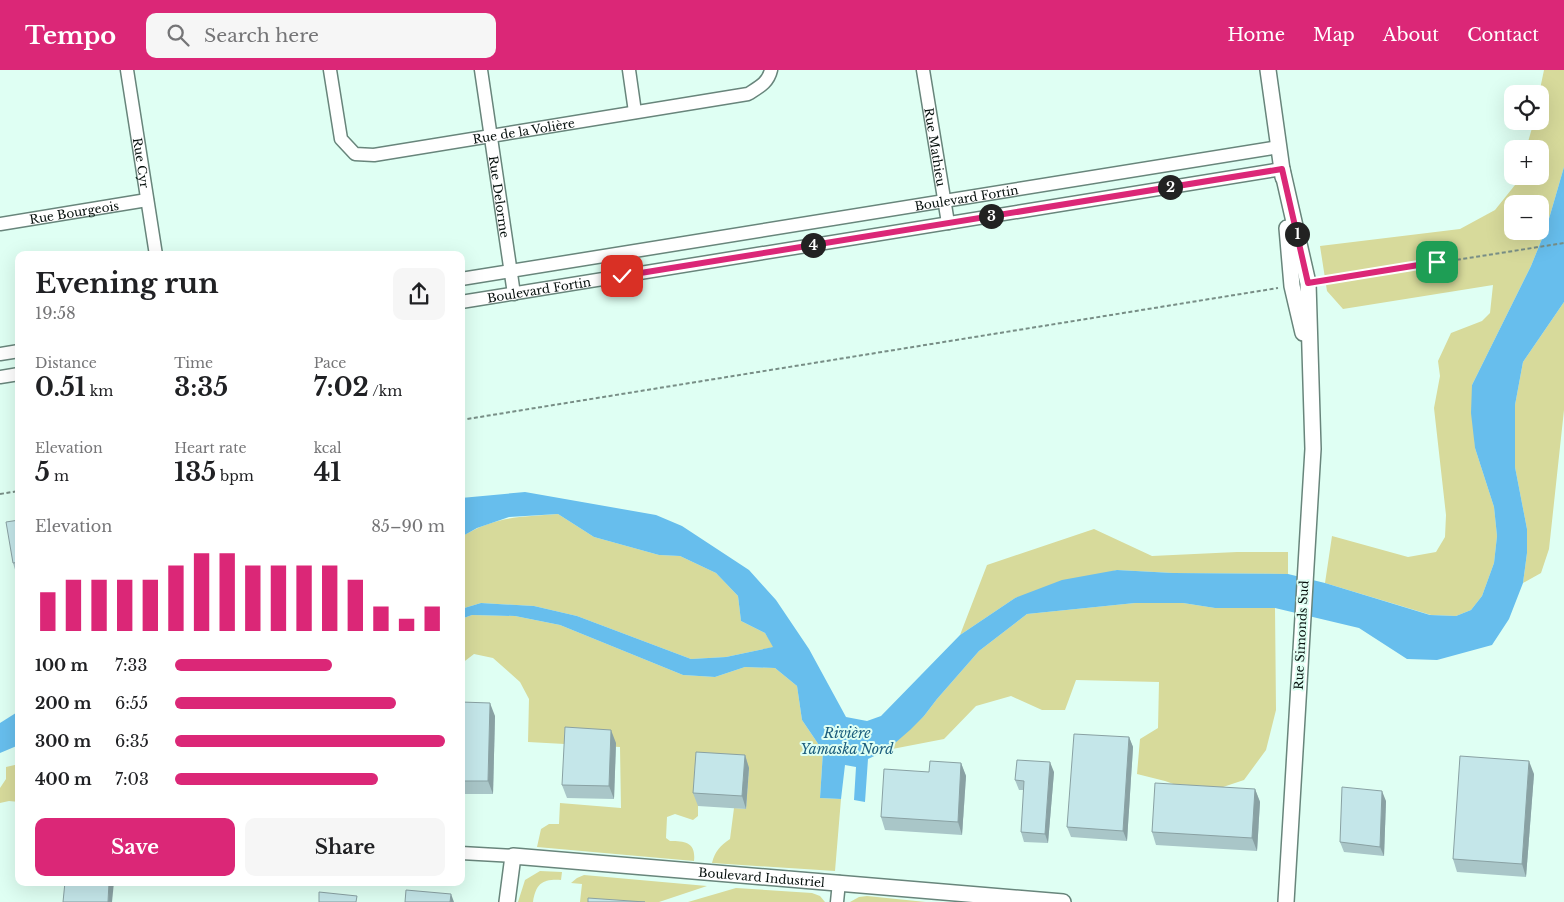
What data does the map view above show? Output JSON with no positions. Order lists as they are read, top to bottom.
{
  "streets": {
    "street": [
      "Rue de la Volière",
      "Rue Mathieu",
      "Rue Cyr",
      "Rue Delorme",
      "Boulevard Fortin",
      "Rue Bourgeois",
      "Rue Simonds Sud",
      "Boulevard Industriel"
    ]
  },
  "crossings": [
    ["Rue de la Volière", "Rue Delorme"],
    ["Rue Mathieu", "Boulevard Fortin"],
    ["Rue Cyr", "Rue Bourgeois"],
    ["Rue Delorme", "Boulevard Fortin"],
    ["Boulevard Fortin", "Rue Simonds Sud"]
  ],
  "water": ["Rivière Yamaska Nord"],
  "page": {
    "header": "Tempo",
    "search": "Search here",
    "nav": [
      "Home",
      "Map",
      "About",
      "Contact"
    ],
    "map_buttons": ["+", "−"],
    "pins": [
      "2",
      "3",
      "1",
      "4"
    ],
    "heading": ["Evening run", "19:58"],
    "stats": [
      ["Distance", "0.51 km"],
      ["Time", "3:35"],
      ["Pace", "7:02 /km"],
      ["Elevation", "5 m"],
      ["Heart rate", "135 bpm"],
      ["kcal", "41"]
    ],
    "chart": ["Elevation", "85–90 m"],
    "list": [
      {
        "name": "100 m",
        "note": "7:33"
      },
      {
        "name": "200 m",
        "note": "6:55"
      },
      {
        "name": "300 m",
        "note": "6:35"
      },
      {
        "name": "400 m",
        "note": "7:03"
      }
    ],
    "buttons": ["Save", "Share"]
  }
}
